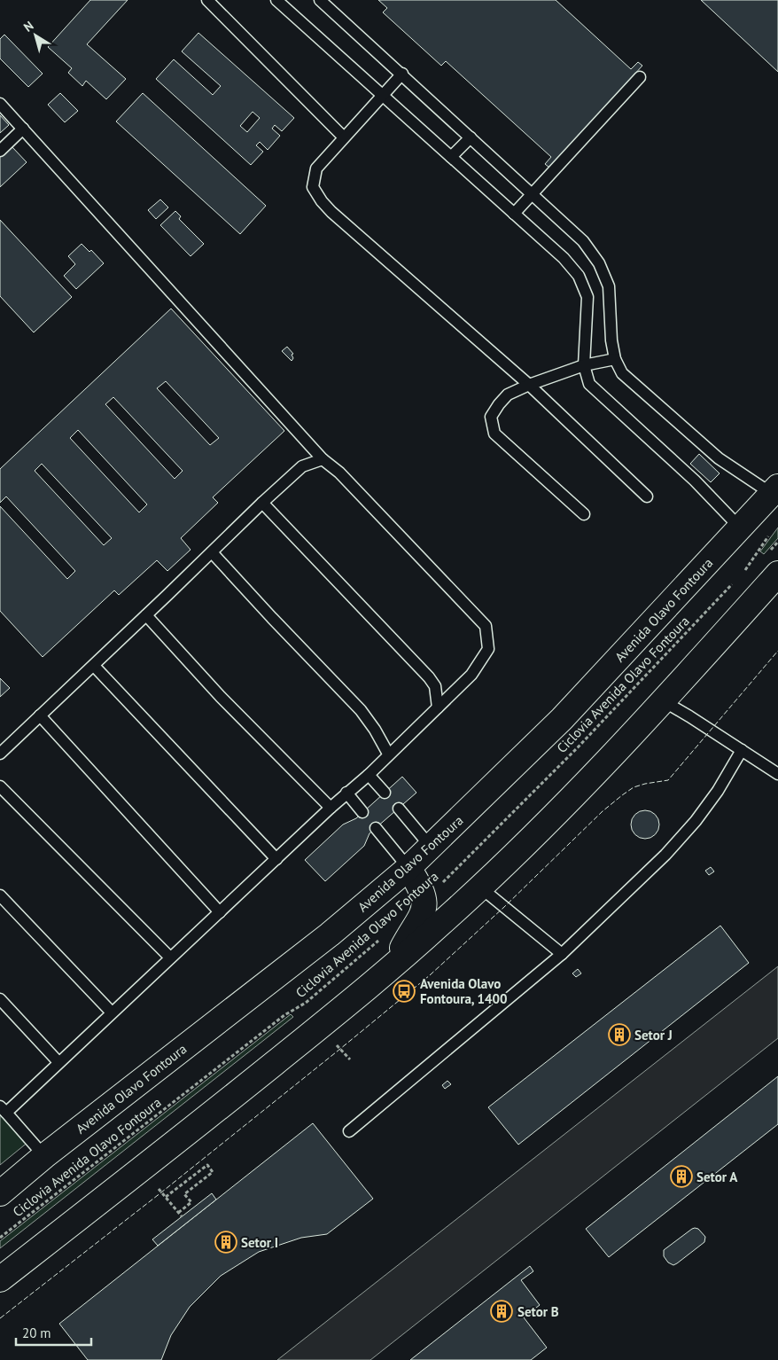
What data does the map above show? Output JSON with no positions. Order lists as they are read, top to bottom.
{
  "streets": {
    "main road": ["Avenida Olavo Fontoura"],
    "path": ["Ciclovia Avenida Olavo Fontoura"]
  },
  "places": {
    "bus stop": ["Avenida Olavo Fontoura, 1400"],
    "building": [
      "Setor J",
      "Setor A",
      "Setor I",
      "Setor B"
    ]
  },
  "scale_bar": "20 m",
  "north": "top left"
}
